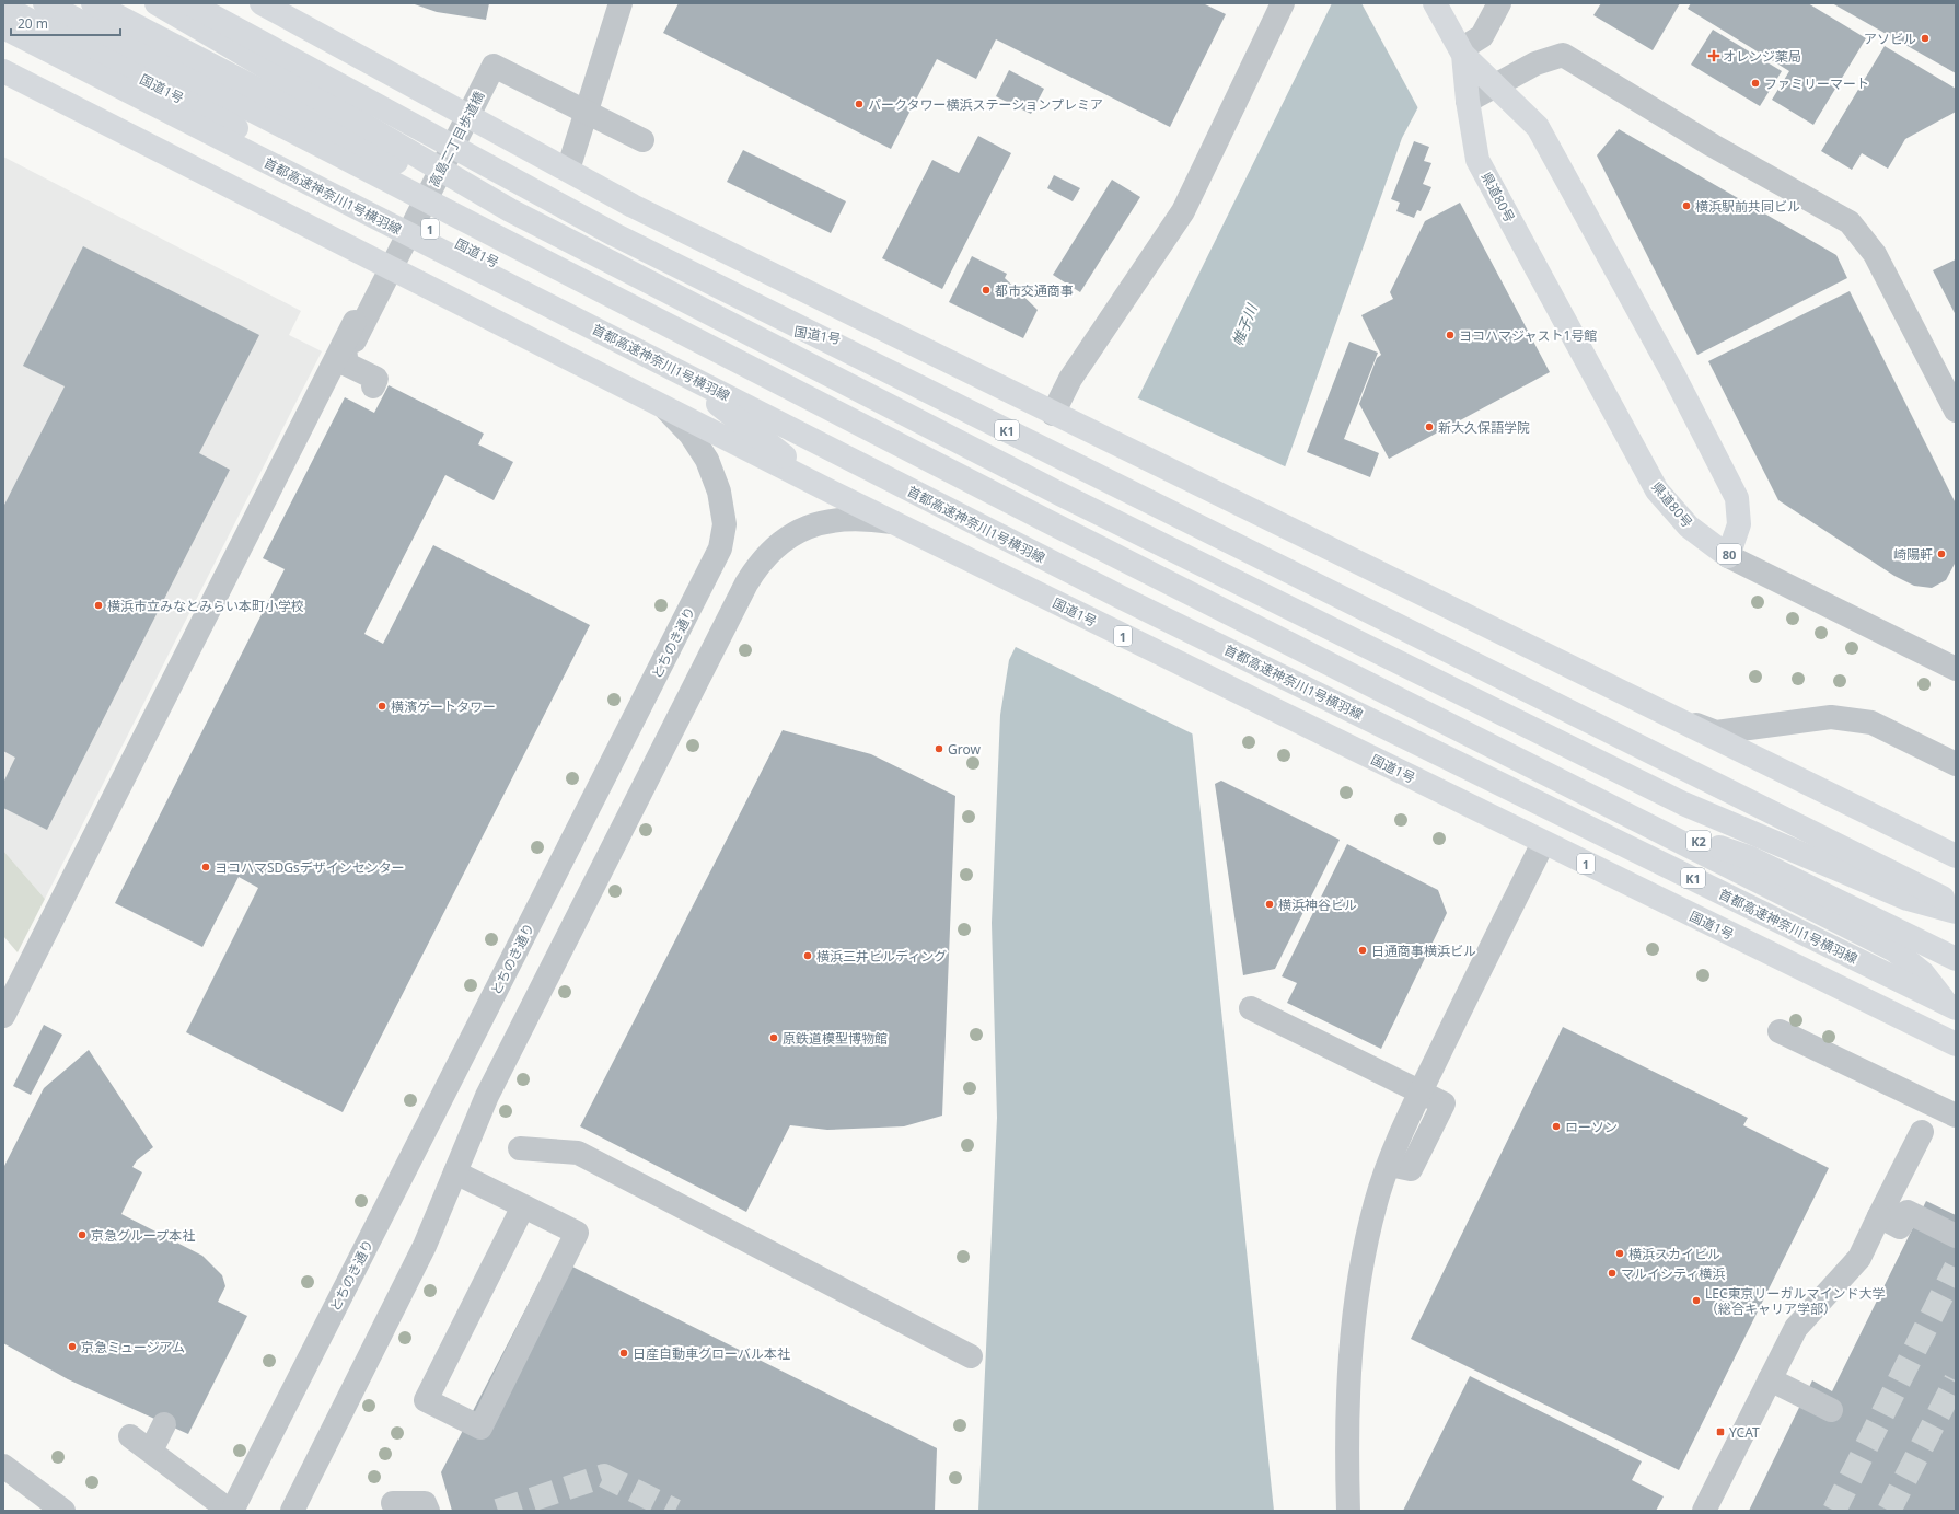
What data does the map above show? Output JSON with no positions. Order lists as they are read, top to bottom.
{
  "streets": {
    "main road": [
      "国道1号",
      "首都高速神奈川1号横羽線",
      "県道80号",
      "1",
      "K1",
      "80",
      "K2"
    ],
    "street": ["高島二丁目歩道橋", "とちのき通り"]
  },
  "crossings": [
    ["国道1号", "とちのき通り"],
    ["首都高速神奈川1号横羽線", "K2"]
  ],
  "water": ["帷子川"],
  "places": {
    "other": [
      "アソビル",
      "ファミリーマート",
      "パークタワー横浜ステーションプレミア",
      "横浜駅前共同ビル",
      "都市交通商事",
      "ヨコハマジャスト1号館",
      "新大久保語学院",
      "崎陽軒",
      "横浜市立みなとみらい本町小学校",
      "横濱ゲートタワー",
      "Grow",
      "ヨコハマSDGsデザインセンター",
      "横浜神谷ビル",
      "日通商事横浜ビル",
      "横浜三井ビルディング",
      "原鉄道模型博物館",
      "ローソン",
      "京急グループ本社",
      "横浜スカイビル",
      "マルイシティ横浜",
      "LEC東京リーガルマインド大学 （総合キャリア学部）",
      "京急ミュージアム",
      "日産自動車グローバル本社"
    ],
    "health": ["オレンジ薬局"],
    "transit": ["YCAT"]
  },
  "scale_bar": "20 m"
}
